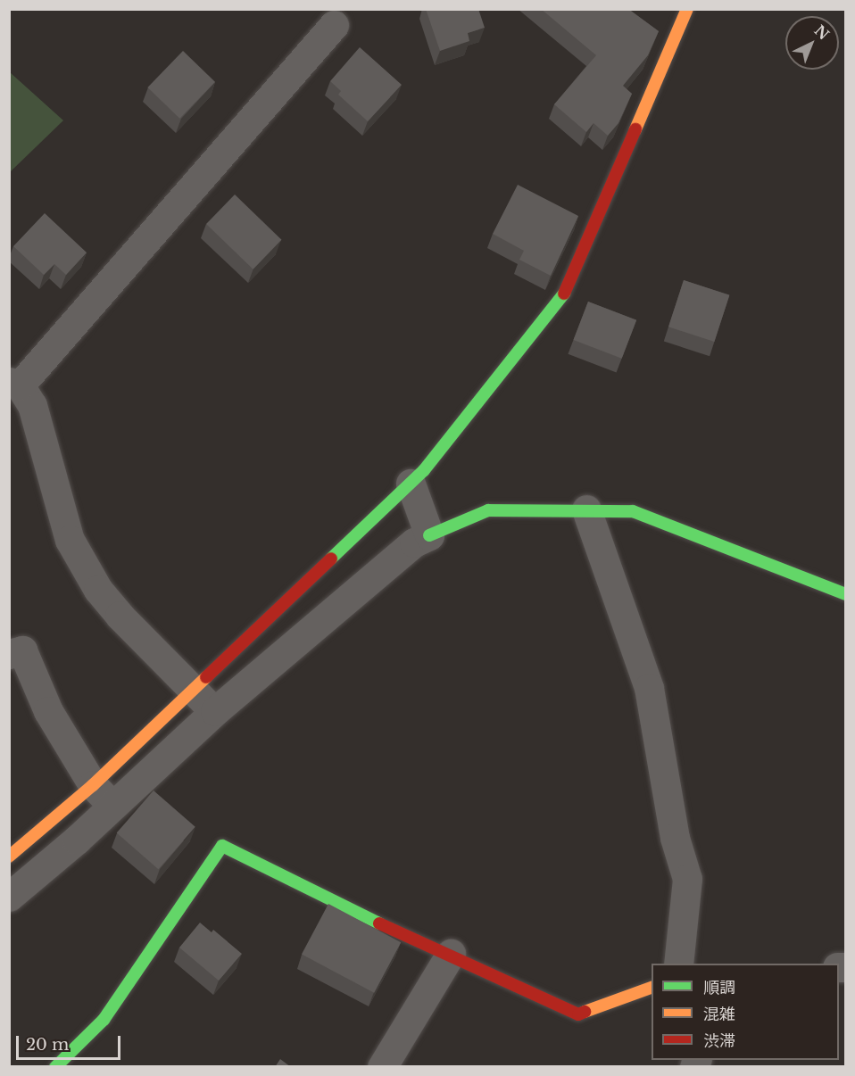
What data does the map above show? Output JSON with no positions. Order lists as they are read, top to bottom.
{
  "legend": ["順調", "混雑", "渋滞"],
  "scale_bar": "20 m",
  "north": "top right"
}
